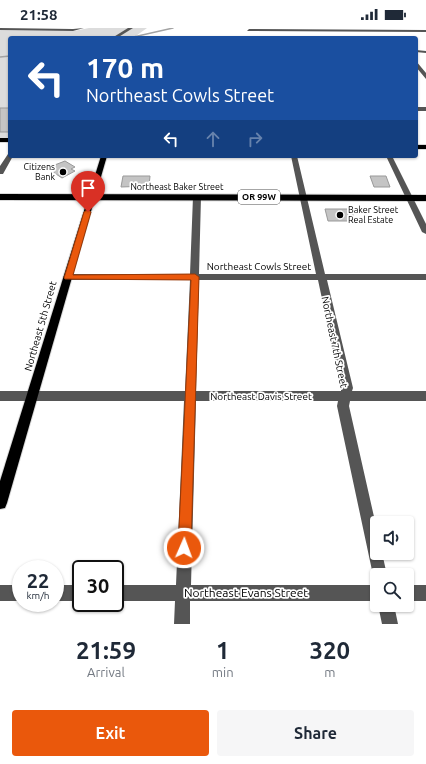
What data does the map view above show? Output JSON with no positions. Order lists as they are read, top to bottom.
{
  "streets": {
    "highway": ["Northeast Baker Street", "OR 99W"],
    "main road": ["Northeast 5th Street"],
    "street": [
      "Northeast Cowls Street",
      "Northeast 7th Street",
      "Northeast Davis Street",
      "Northeast Evans Street"
    ]
  },
  "crossings": [
    ["Northeast Baker Street", "Northeast 5th Street"],
    ["Northeast Baker Street", "Northeast 7th Street"],
    ["Northeast Cowls Street", "Northeast 5th Street"],
    ["Northeast Cowls Street", "Northeast 7th Street"],
    ["Northeast 5th Street", "Northeast Davis Street"],
    ["Northeast 7th Street", "Northeast Davis Street"]
  ],
  "places": ["Citizens Bank", "Baker Street Real Estate"],
  "page": {
    "status": "21:58",
    "turn": ["170 m", "Northeast Cowls Street"],
    "speed": "22 km/h",
    "limit": "30",
    "eta": [
      "21:59",
      "Arrival",
      "1",
      "min",
      "320",
      "m"
    ],
    "buttons": ["Exit", "Share"]
  }
}
